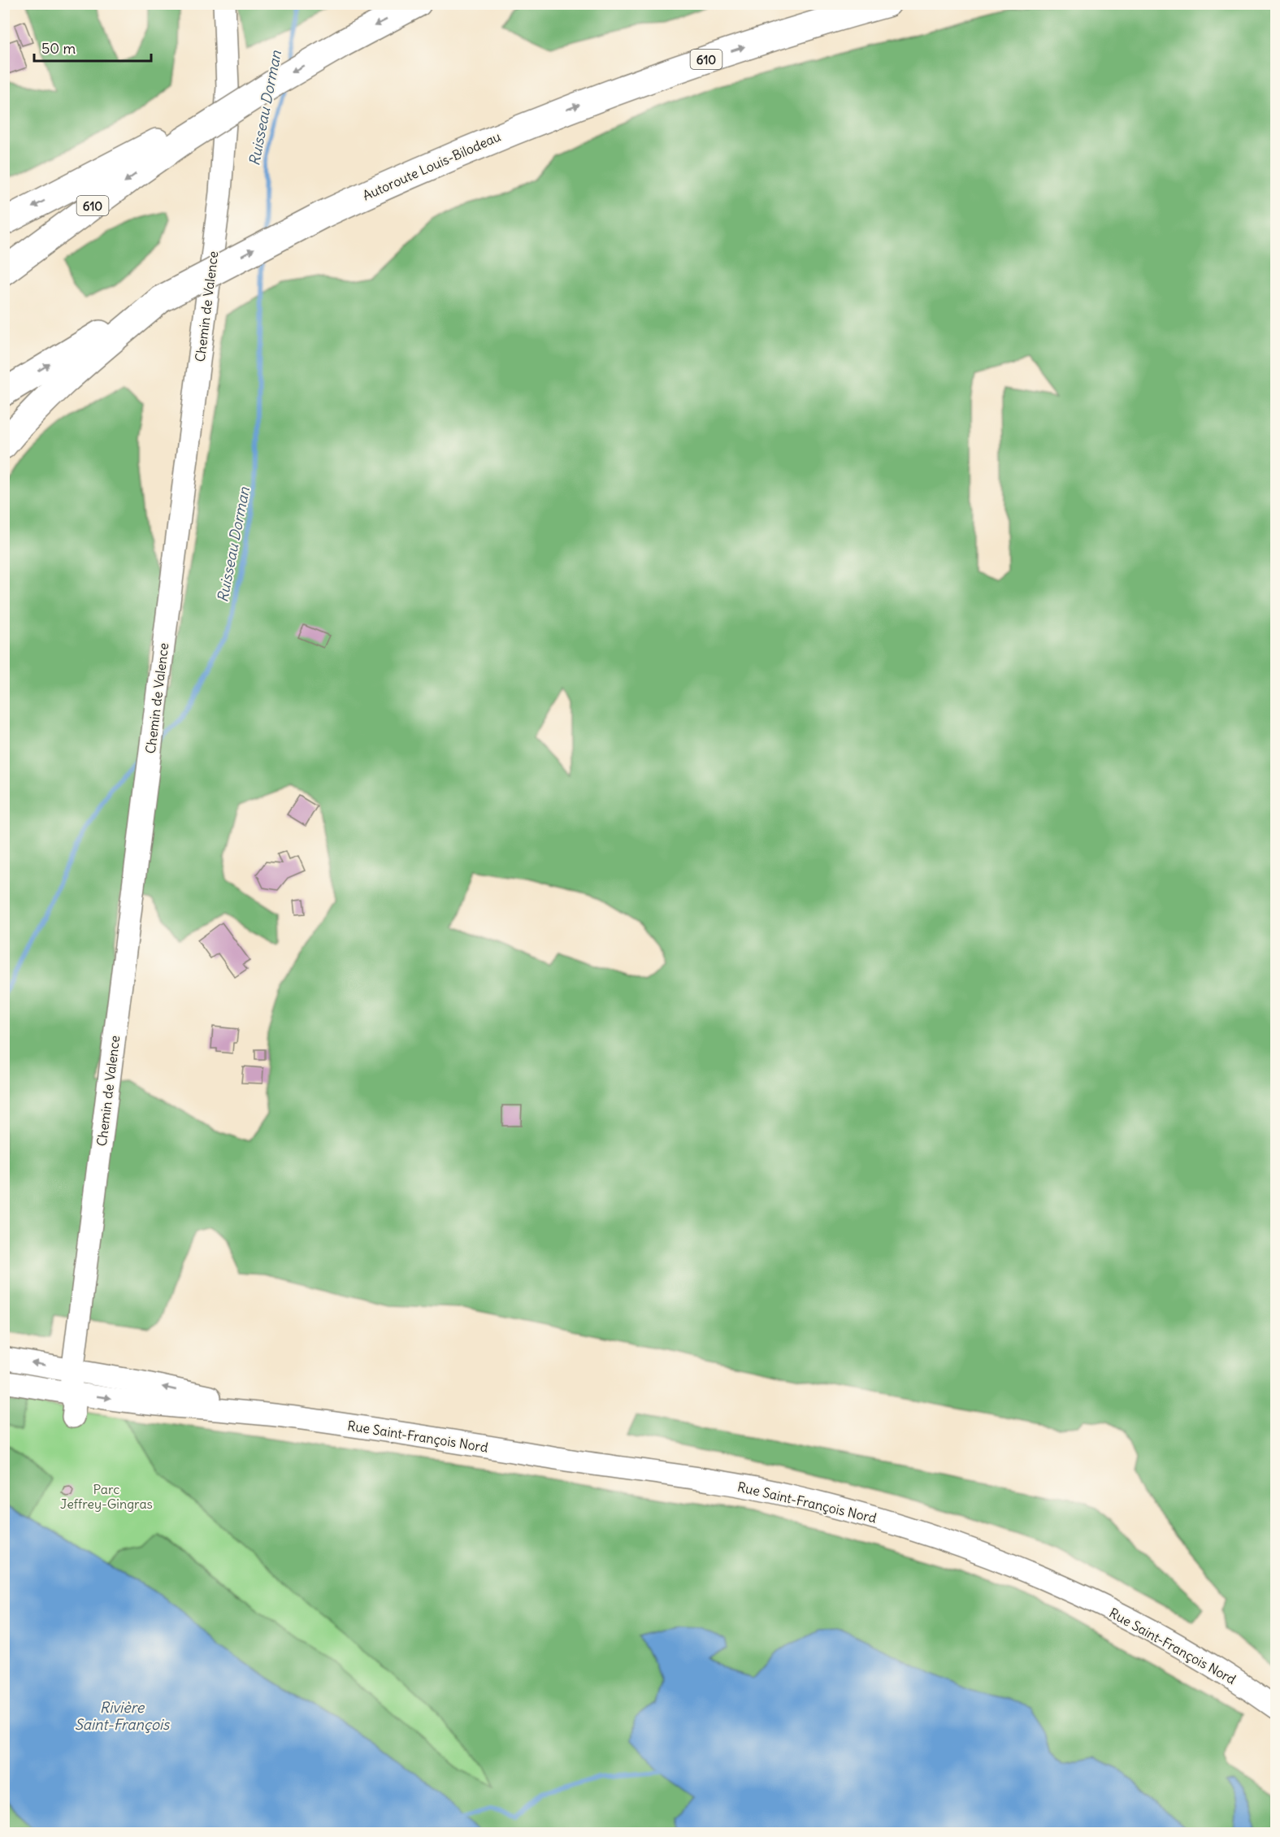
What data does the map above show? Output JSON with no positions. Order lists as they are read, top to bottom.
{
  "streets": {
    "highway": ["610", "Autoroute Louis-Bilodeau"],
    "street": ["Chemin de Valence", "Rue Saint-François Nord"]
  },
  "crossings": [
    ["Chemin de Valence", "Rue Saint-François Nord"]
  ],
  "water": ["Ruisseau Dorman", "Rivière Saint-François"],
  "parks": ["Parc Jeffrey-Gingras"],
  "scale_bar": "50 m"
}
